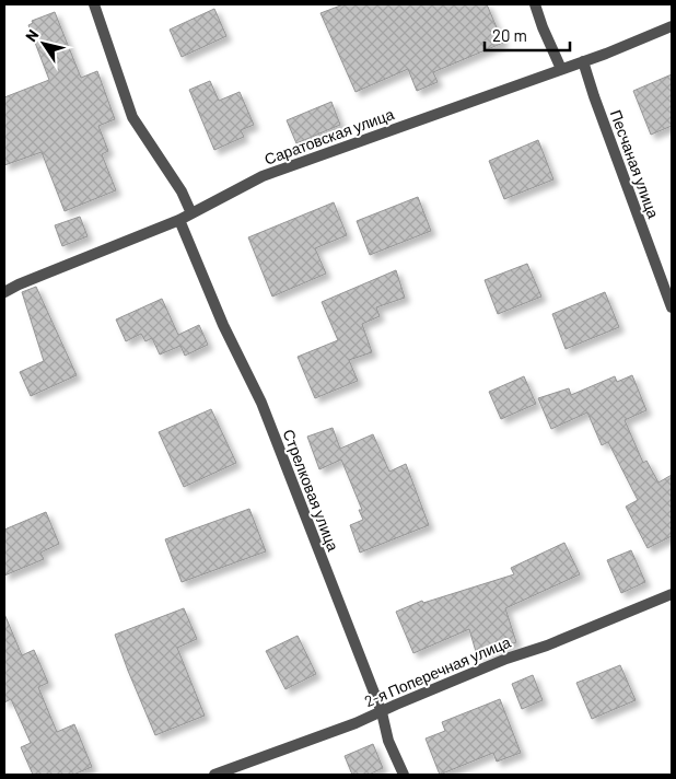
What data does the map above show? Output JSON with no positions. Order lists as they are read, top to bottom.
{
  "streets": {
    "street": [
      "Саратовская улица",
      "Песчаная улица",
      "Стрелковая улица",
      "2-я Поперечная улица"
    ]
  },
  "crossings": [
    ["Саратовская улица", "Песчаная улица"],
    ["Саратовская улица", "Стрелковая улица"],
    ["Стрелковая улица", "2-я Поперечная улица"]
  ],
  "scale_bar": "20 m",
  "north": "top left"
}
